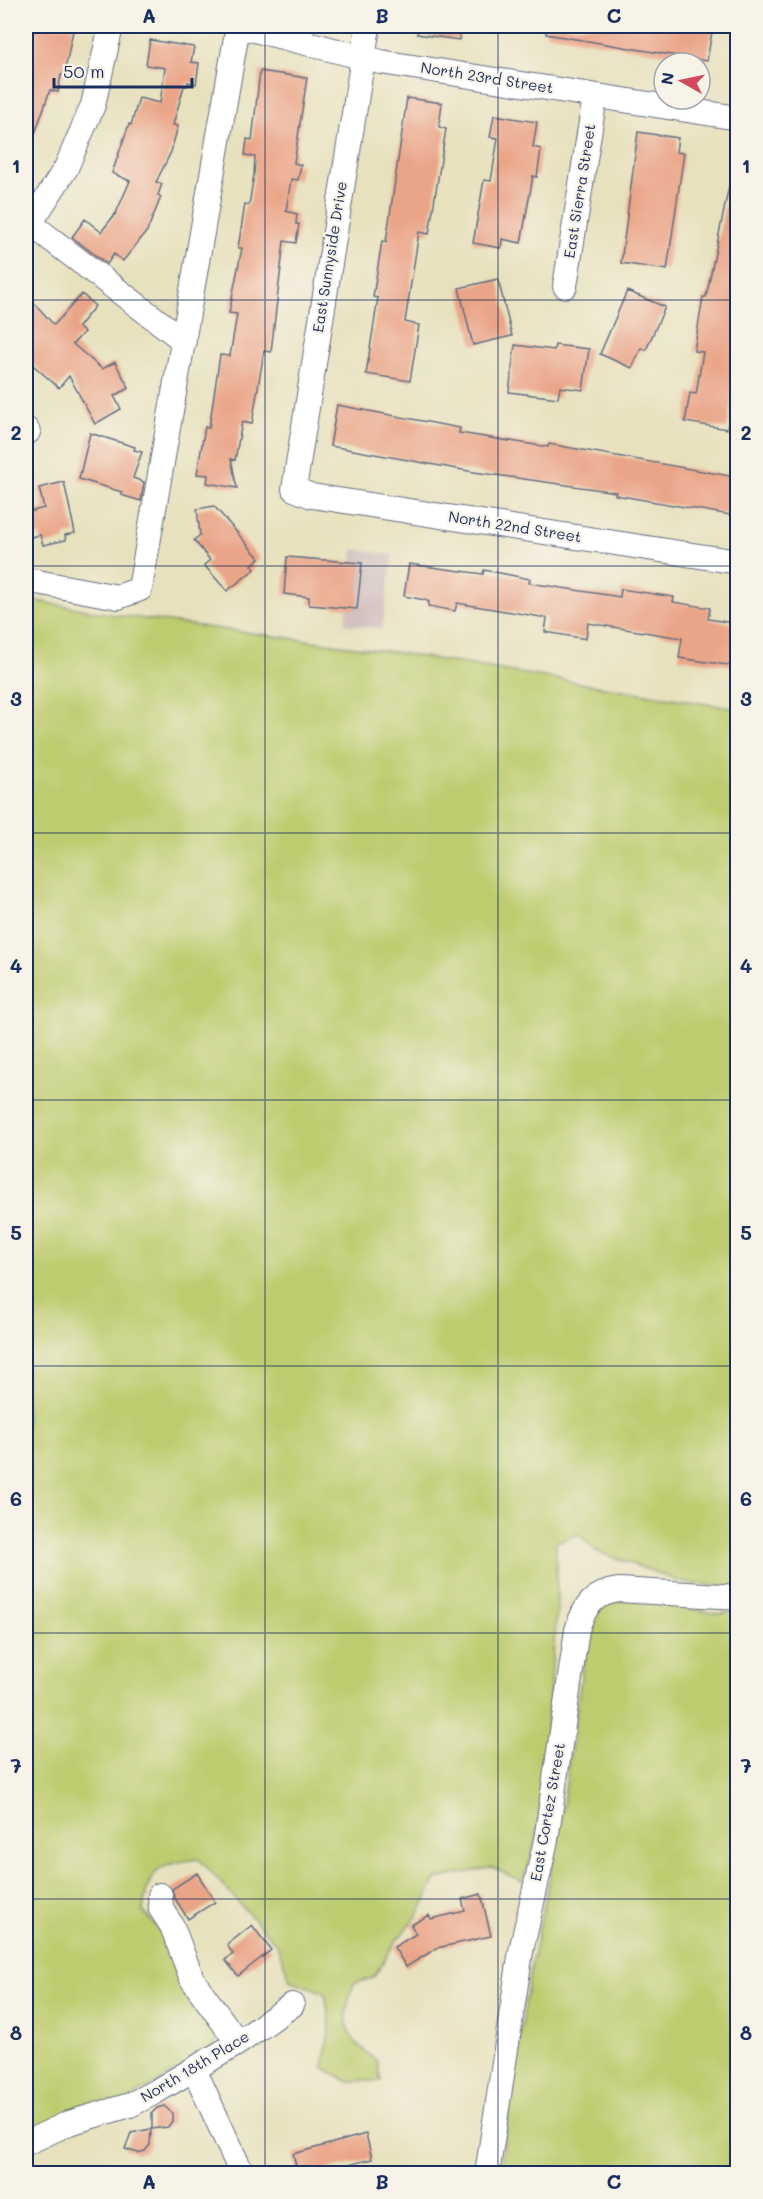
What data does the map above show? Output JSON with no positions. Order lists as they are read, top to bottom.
{
  "streets": {
    "street": [
      "North 23rd Street",
      "East Sierra Street",
      "East Sunnyside Drive",
      "North 22nd Street",
      "East Cortez Street",
      "North 18th Place"
    ]
  },
  "crossings": [
    ["North 23rd Street", "East Sierra Street"],
    ["North 23rd Street", "East Sunnyside Drive"],
    ["East Sunnyside Drive", "North 22nd Street"]
  ],
  "scale_bar": "50 m",
  "north": "left",
  "grid": {
    "columns": ["A", "B", "C"],
    "rows": [
      "1",
      "2",
      "3",
      "4",
      "5",
      "6",
      "7",
      "8"
    ]
  }
}
